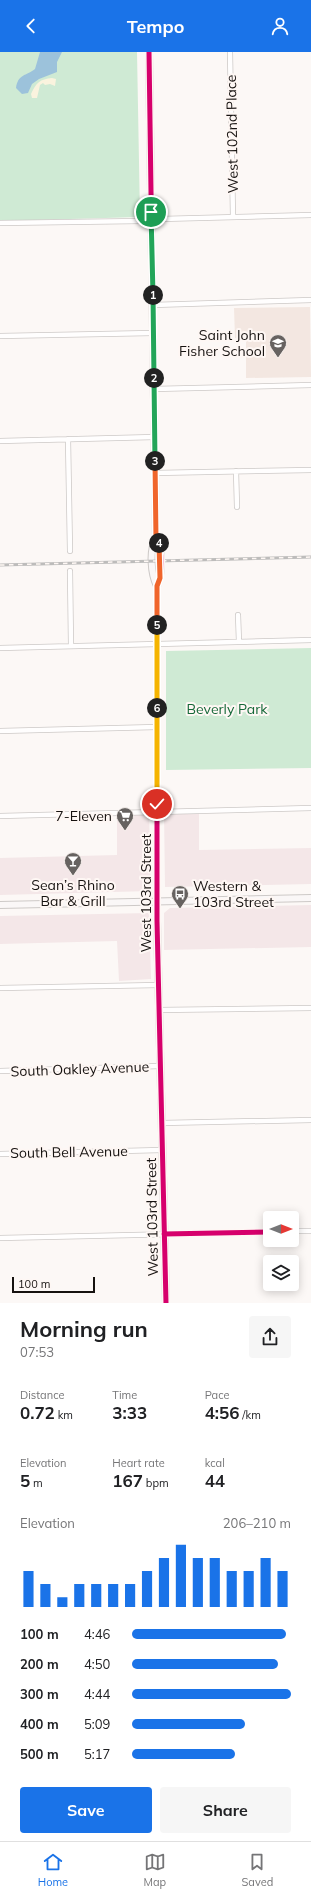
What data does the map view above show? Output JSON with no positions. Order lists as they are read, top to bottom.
{
  "streets": {
    "main road": ["West 103rd Street"],
    "street": ["West 102nd Place", "South Oakley Avenue", "South Bell Avenue"]
  },
  "crossings": [
    ["West 103rd Street", "South Oakley Avenue"],
    ["West 103rd Street", "South Bell Avenue"]
  ],
  "parks": ["Beverly Park"],
  "places": {
    "school or university": ["Saint John Fisher School"],
    "supermarket": ["7-Eleven"],
    "bar": ["Sean’s Rhino Bar & Grill"],
    "bus stop": ["Western & 103rd Street"]
  },
  "scale_bar": "100 m",
  "north": "right",
  "page": {
    "header": "Tempo",
    "pins": [
      "1",
      "2",
      "3",
      "4",
      "5",
      "6"
    ],
    "scale": "100 m",
    "heading": ["Morning run", "07:53"],
    "stats": [
      ["Distance", "0.72 km"],
      ["Time", "3:33"],
      ["Pace", "4:56 /km"],
      ["Elevation", "5 m"],
      ["Heart rate", "167 bpm"],
      ["kcal", "44"]
    ],
    "chart": ["Elevation", "206–210 m"],
    "list": [
      {
        "name": "100 m",
        "note": "4:46"
      },
      {
        "name": "200 m",
        "note": "4:50"
      },
      {
        "name": "300 m",
        "note": "4:44"
      },
      {
        "name": "400 m",
        "note": "5:09"
      },
      {
        "name": "500 m",
        "note": "5:17"
      }
    ],
    "buttons": ["Save", "Share"],
    "tabs": ["Home", "Map", "Saved"]
  }
}
